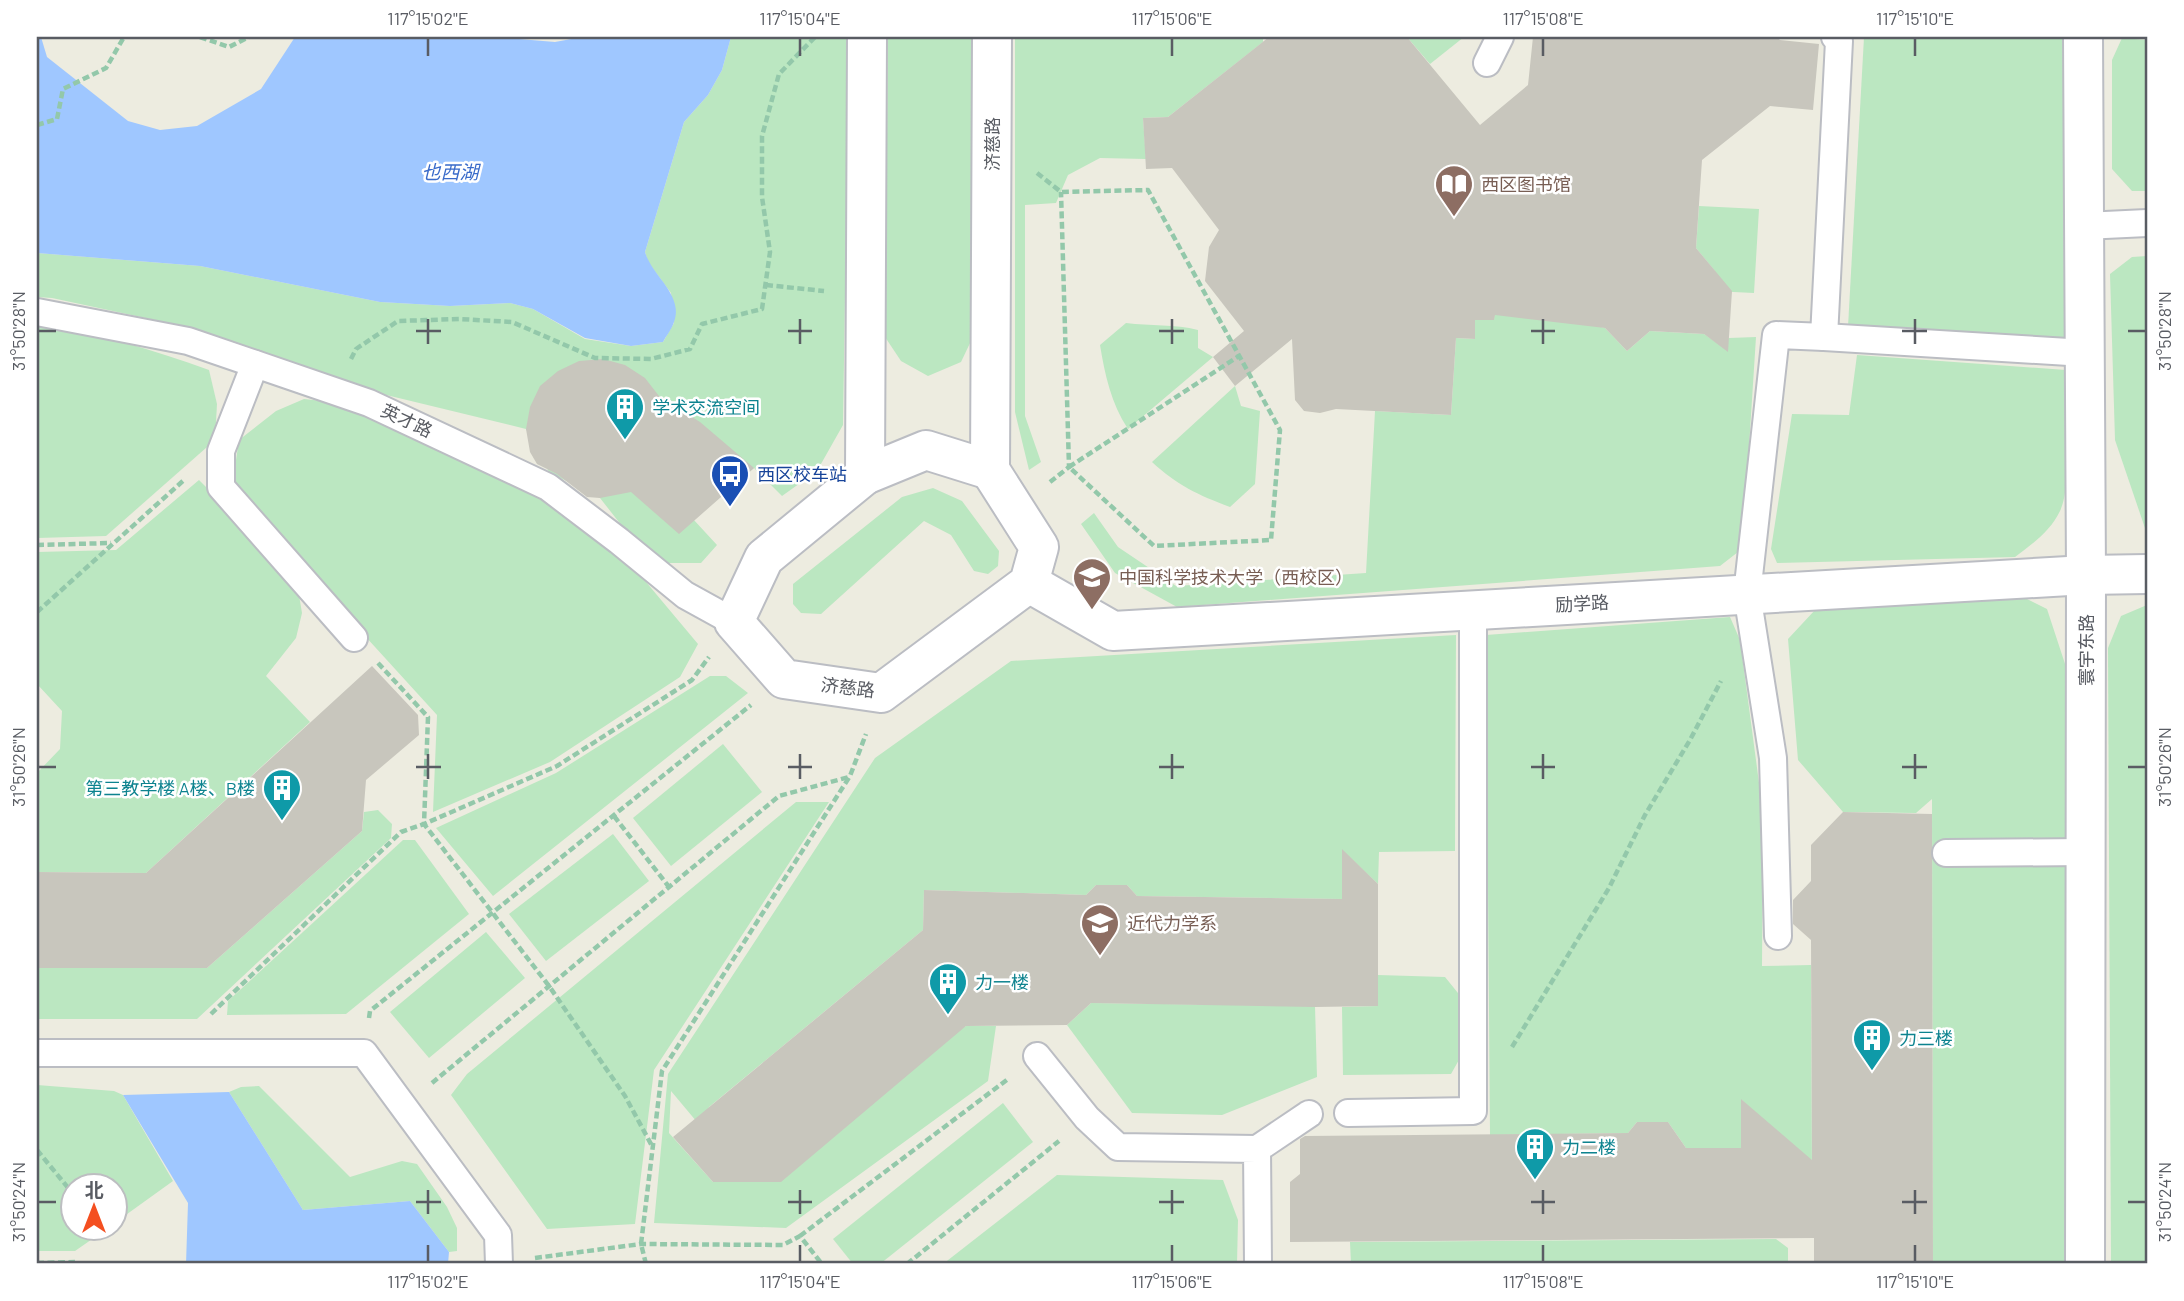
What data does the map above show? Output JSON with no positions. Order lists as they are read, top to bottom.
{
  "streets": {
    "street": ["济慈路", "励学路", "寰宇东路"],
    "lane": ["英才路"]
  },
  "crossings": [
    ["济慈路", "励学路"],
    ["励学路", "寰宇东路"]
  ],
  "water": ["也西湖"],
  "places": {
    "library": ["西区图书馆"],
    "building": [
      "学术交流空间",
      "第三教学楼 A楼、B楼",
      "力一楼",
      "力三楼",
      "力二楼"
    ],
    "bus stop": ["西区校车站"],
    "school or university": ["中国科学技术大学（西校区）", "近代力学系"]
  },
  "north": "top",
  "coordinates": [
    "117°15'02\"E",
    "117°15'04\"E",
    "117°15'06\"E",
    "117°15'08\"E",
    "117°15'10\"E",
    "31°50'28\"N",
    "31°50'26\"N",
    "31°50'24\"N"
  ]
}
